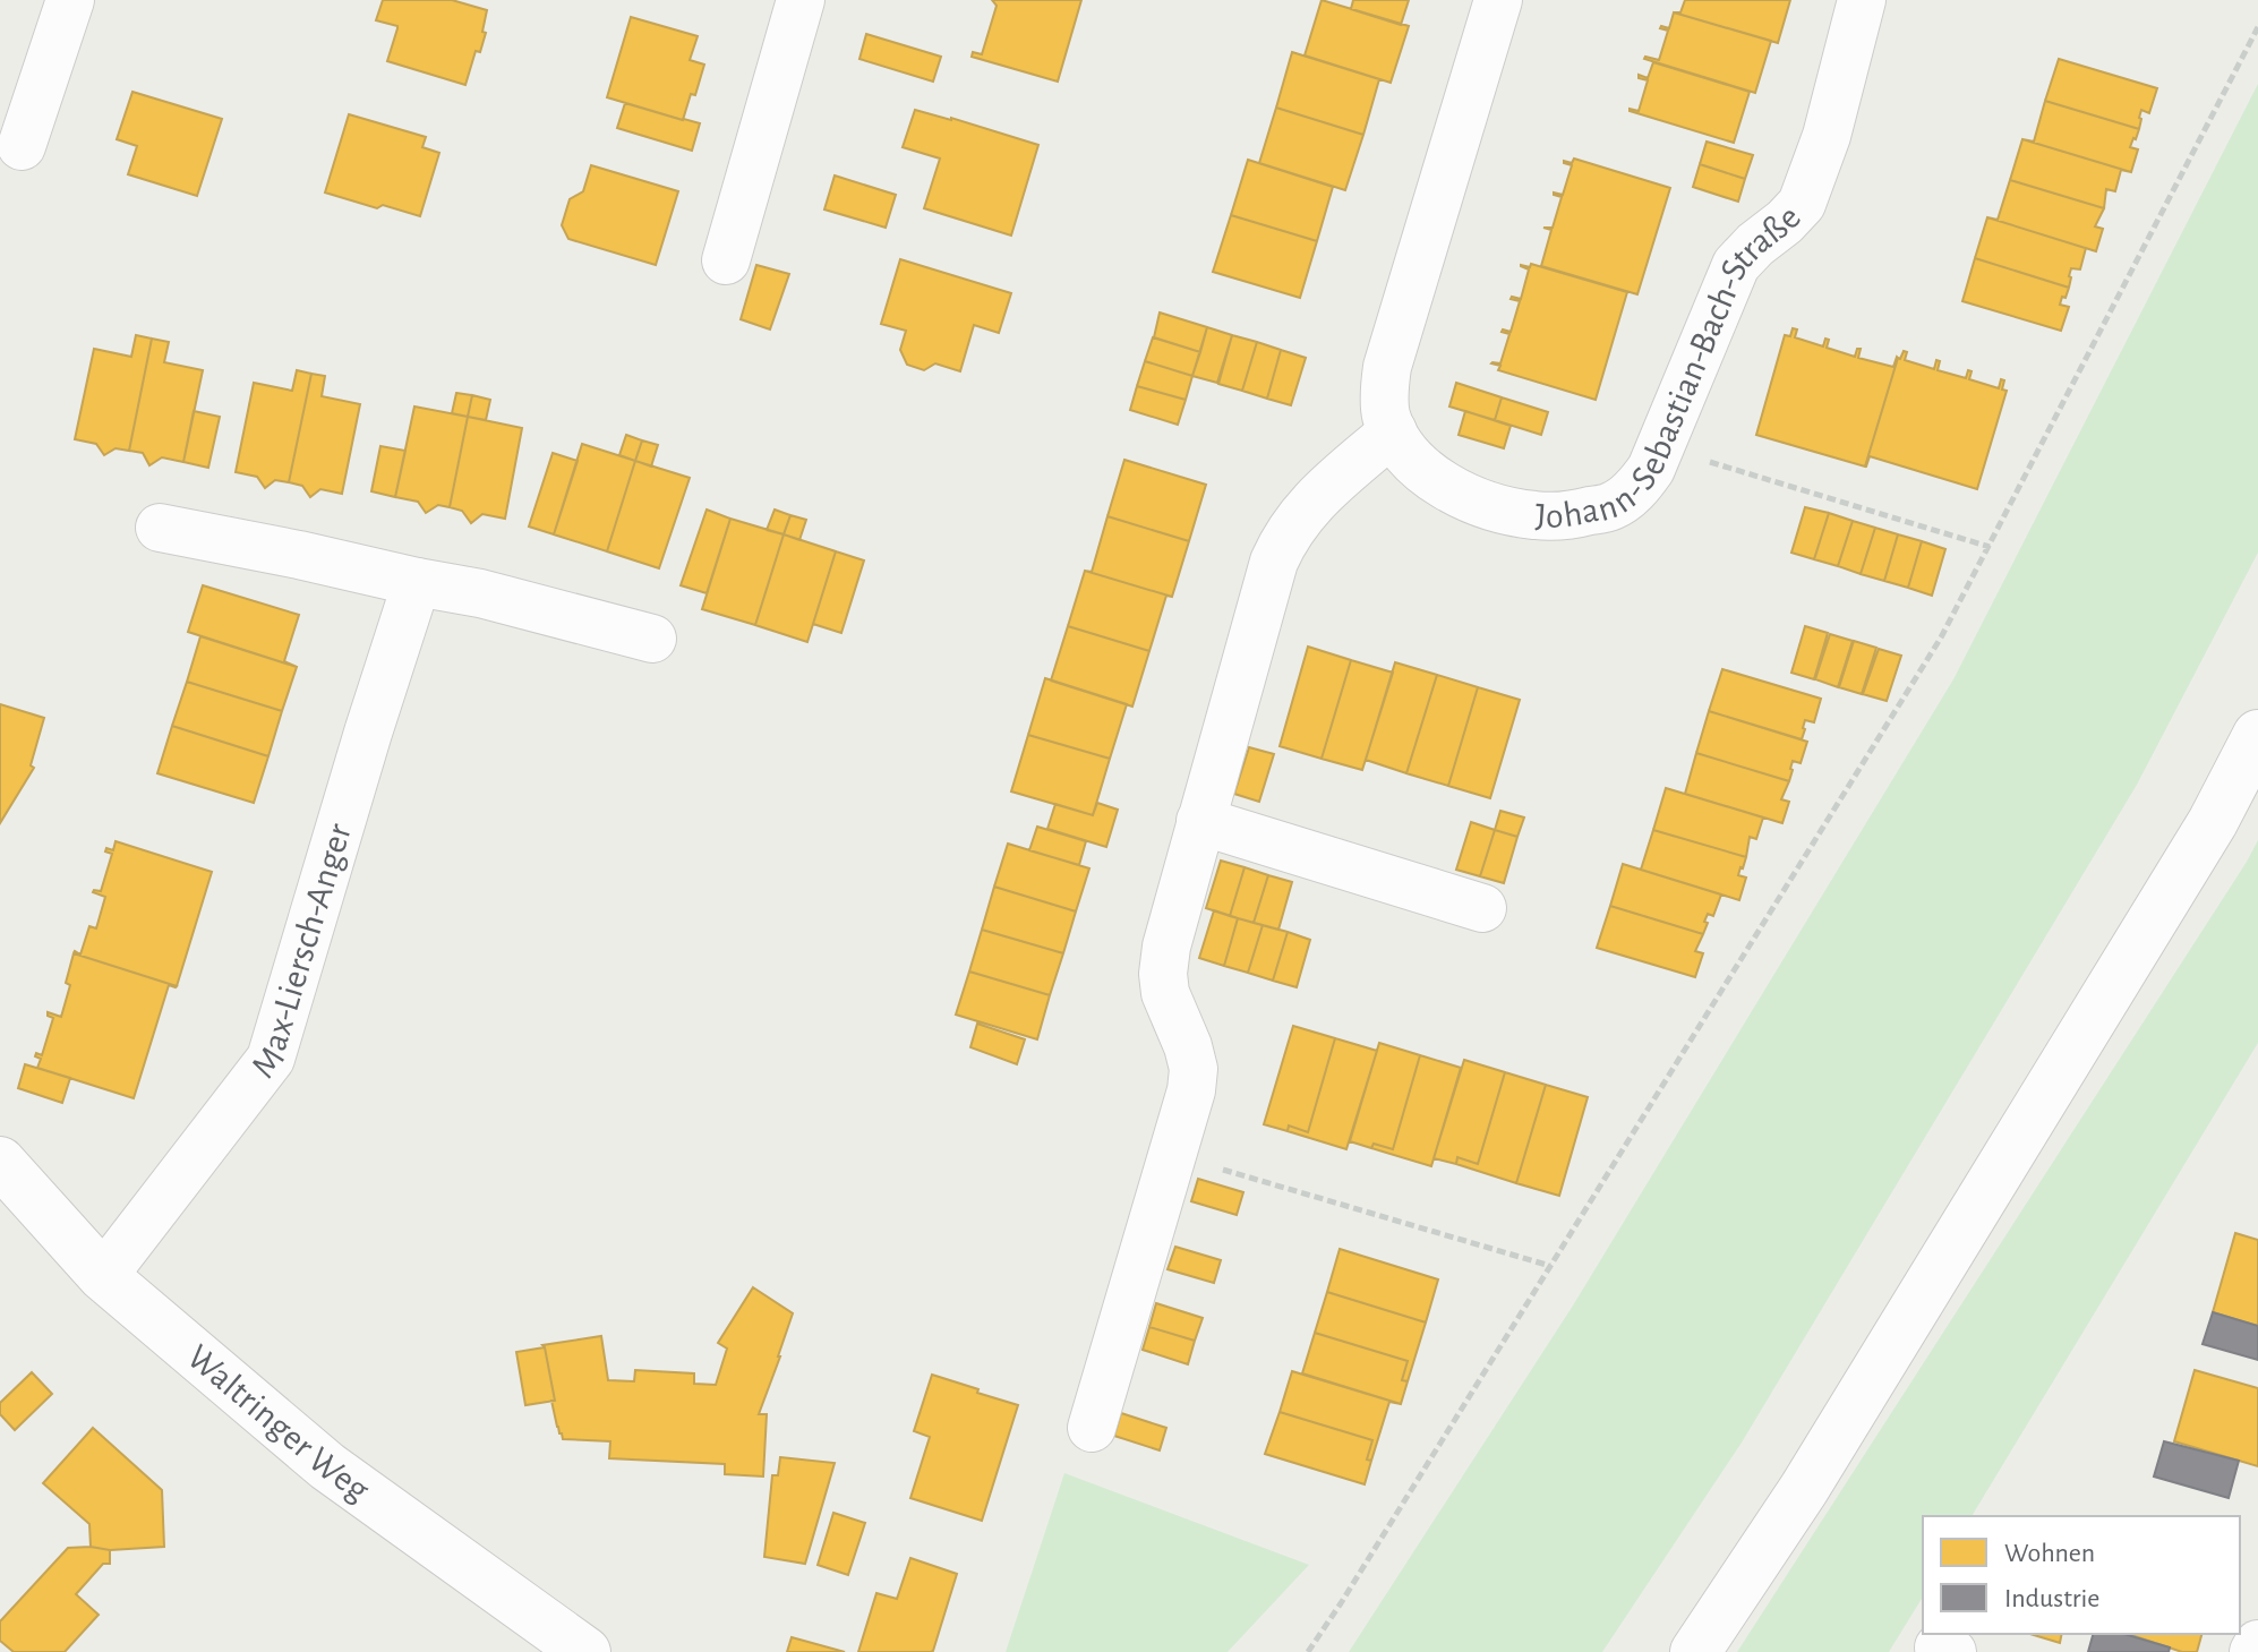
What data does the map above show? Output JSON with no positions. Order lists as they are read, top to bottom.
{
  "streets": {
    "main road": ["Waltringer Weg"],
    "street": ["Johann-Sebastian-Bach-Straße", "Max-Liersch-Anger"]
  },
  "crossings": [
    ["Max-Liersch-Anger", "Waltringer Weg"]
  ],
  "legend": ["Wohnen", "Industrie"]
}
